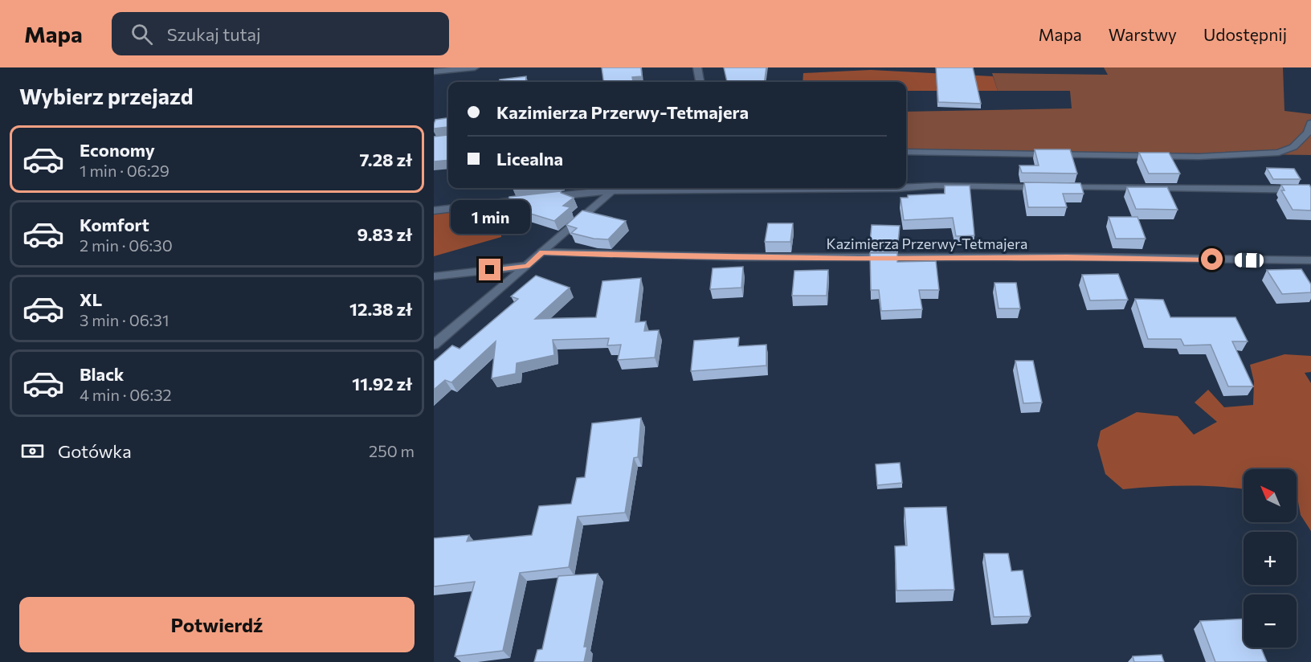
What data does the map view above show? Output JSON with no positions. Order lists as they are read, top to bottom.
{
  "streets": {
    "street": ["Kazimierza Przerwy-Tetmajera"]
  },
  "north": "top left",
  "page": {
    "header": "Mapa",
    "search": "Szukaj tutaj",
    "nav": ["Mapa", "Warstwy", "Udostępnij"],
    "heading": "Wybierz przejazd",
    "banner": ["Kazimierza Przerwy-Tetmajera", "Licealna"],
    "list": [
      {
        "name": "Economy",
        "note": "1 min · 06:29",
        "value": "7.28 zł"
      },
      {
        "name": "Komfort",
        "note": "2 min · 06:30",
        "value": "9.83 zł"
      },
      {
        "name": "XL",
        "note": "3 min · 06:31",
        "value": "12.38 zł"
      },
      {
        "name": "Black",
        "note": "4 min · 06:32",
        "value": "11.92 zł"
      }
    ],
    "bubble": "1 min",
    "pay": ["Gotówka", "250 m"],
    "map_buttons": ["+", "−"],
    "buttons": "Potwierdź"
  }
}
